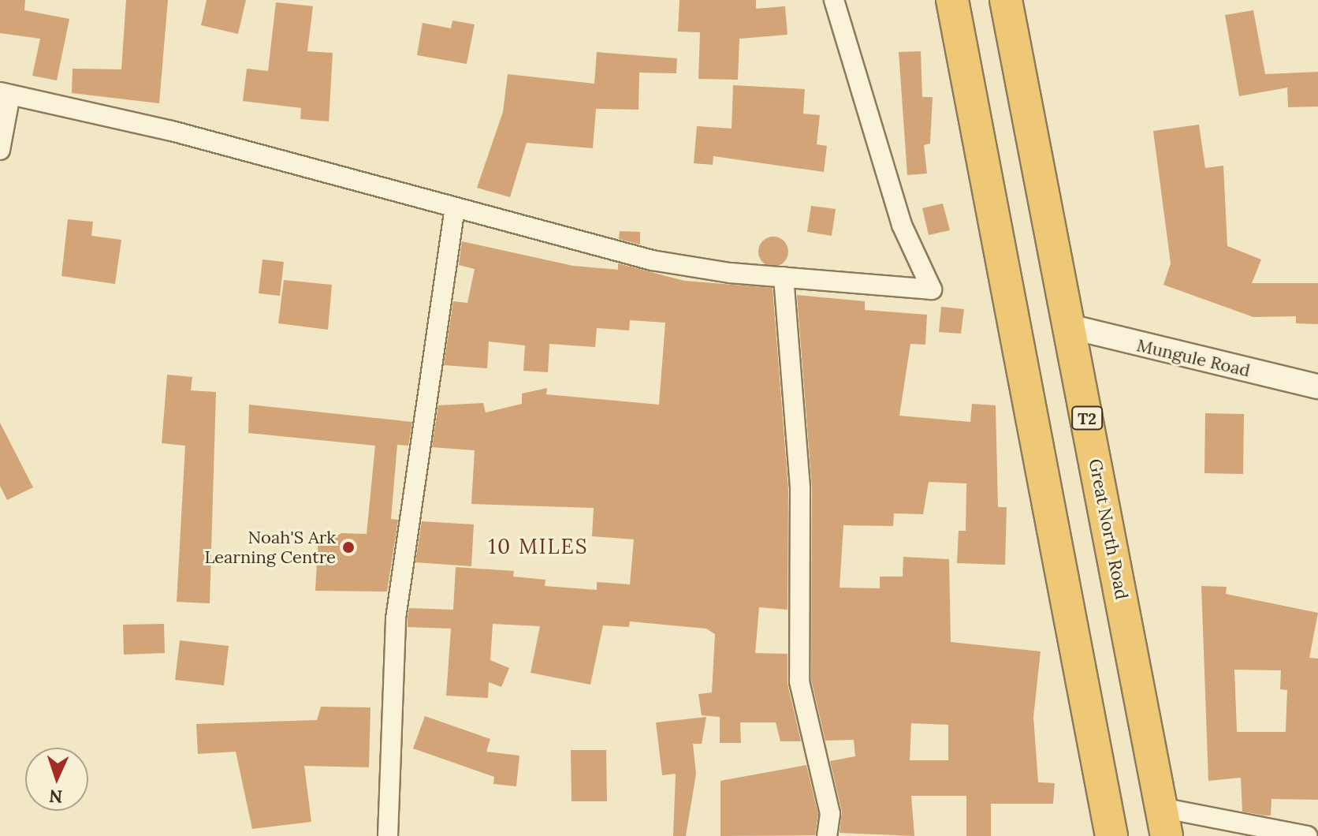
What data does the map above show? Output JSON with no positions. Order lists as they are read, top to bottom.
{
  "streets": {
    "highway": ["T2", "Great North Road"],
    "street": ["Mungule Road"]
  },
  "crossings": [
    ["Mungule Road", "Great North Road"]
  ],
  "districts": ["10 MILES"],
  "places": ["Noah'S Ark Learning Centre"],
  "north": "bottom"
}
